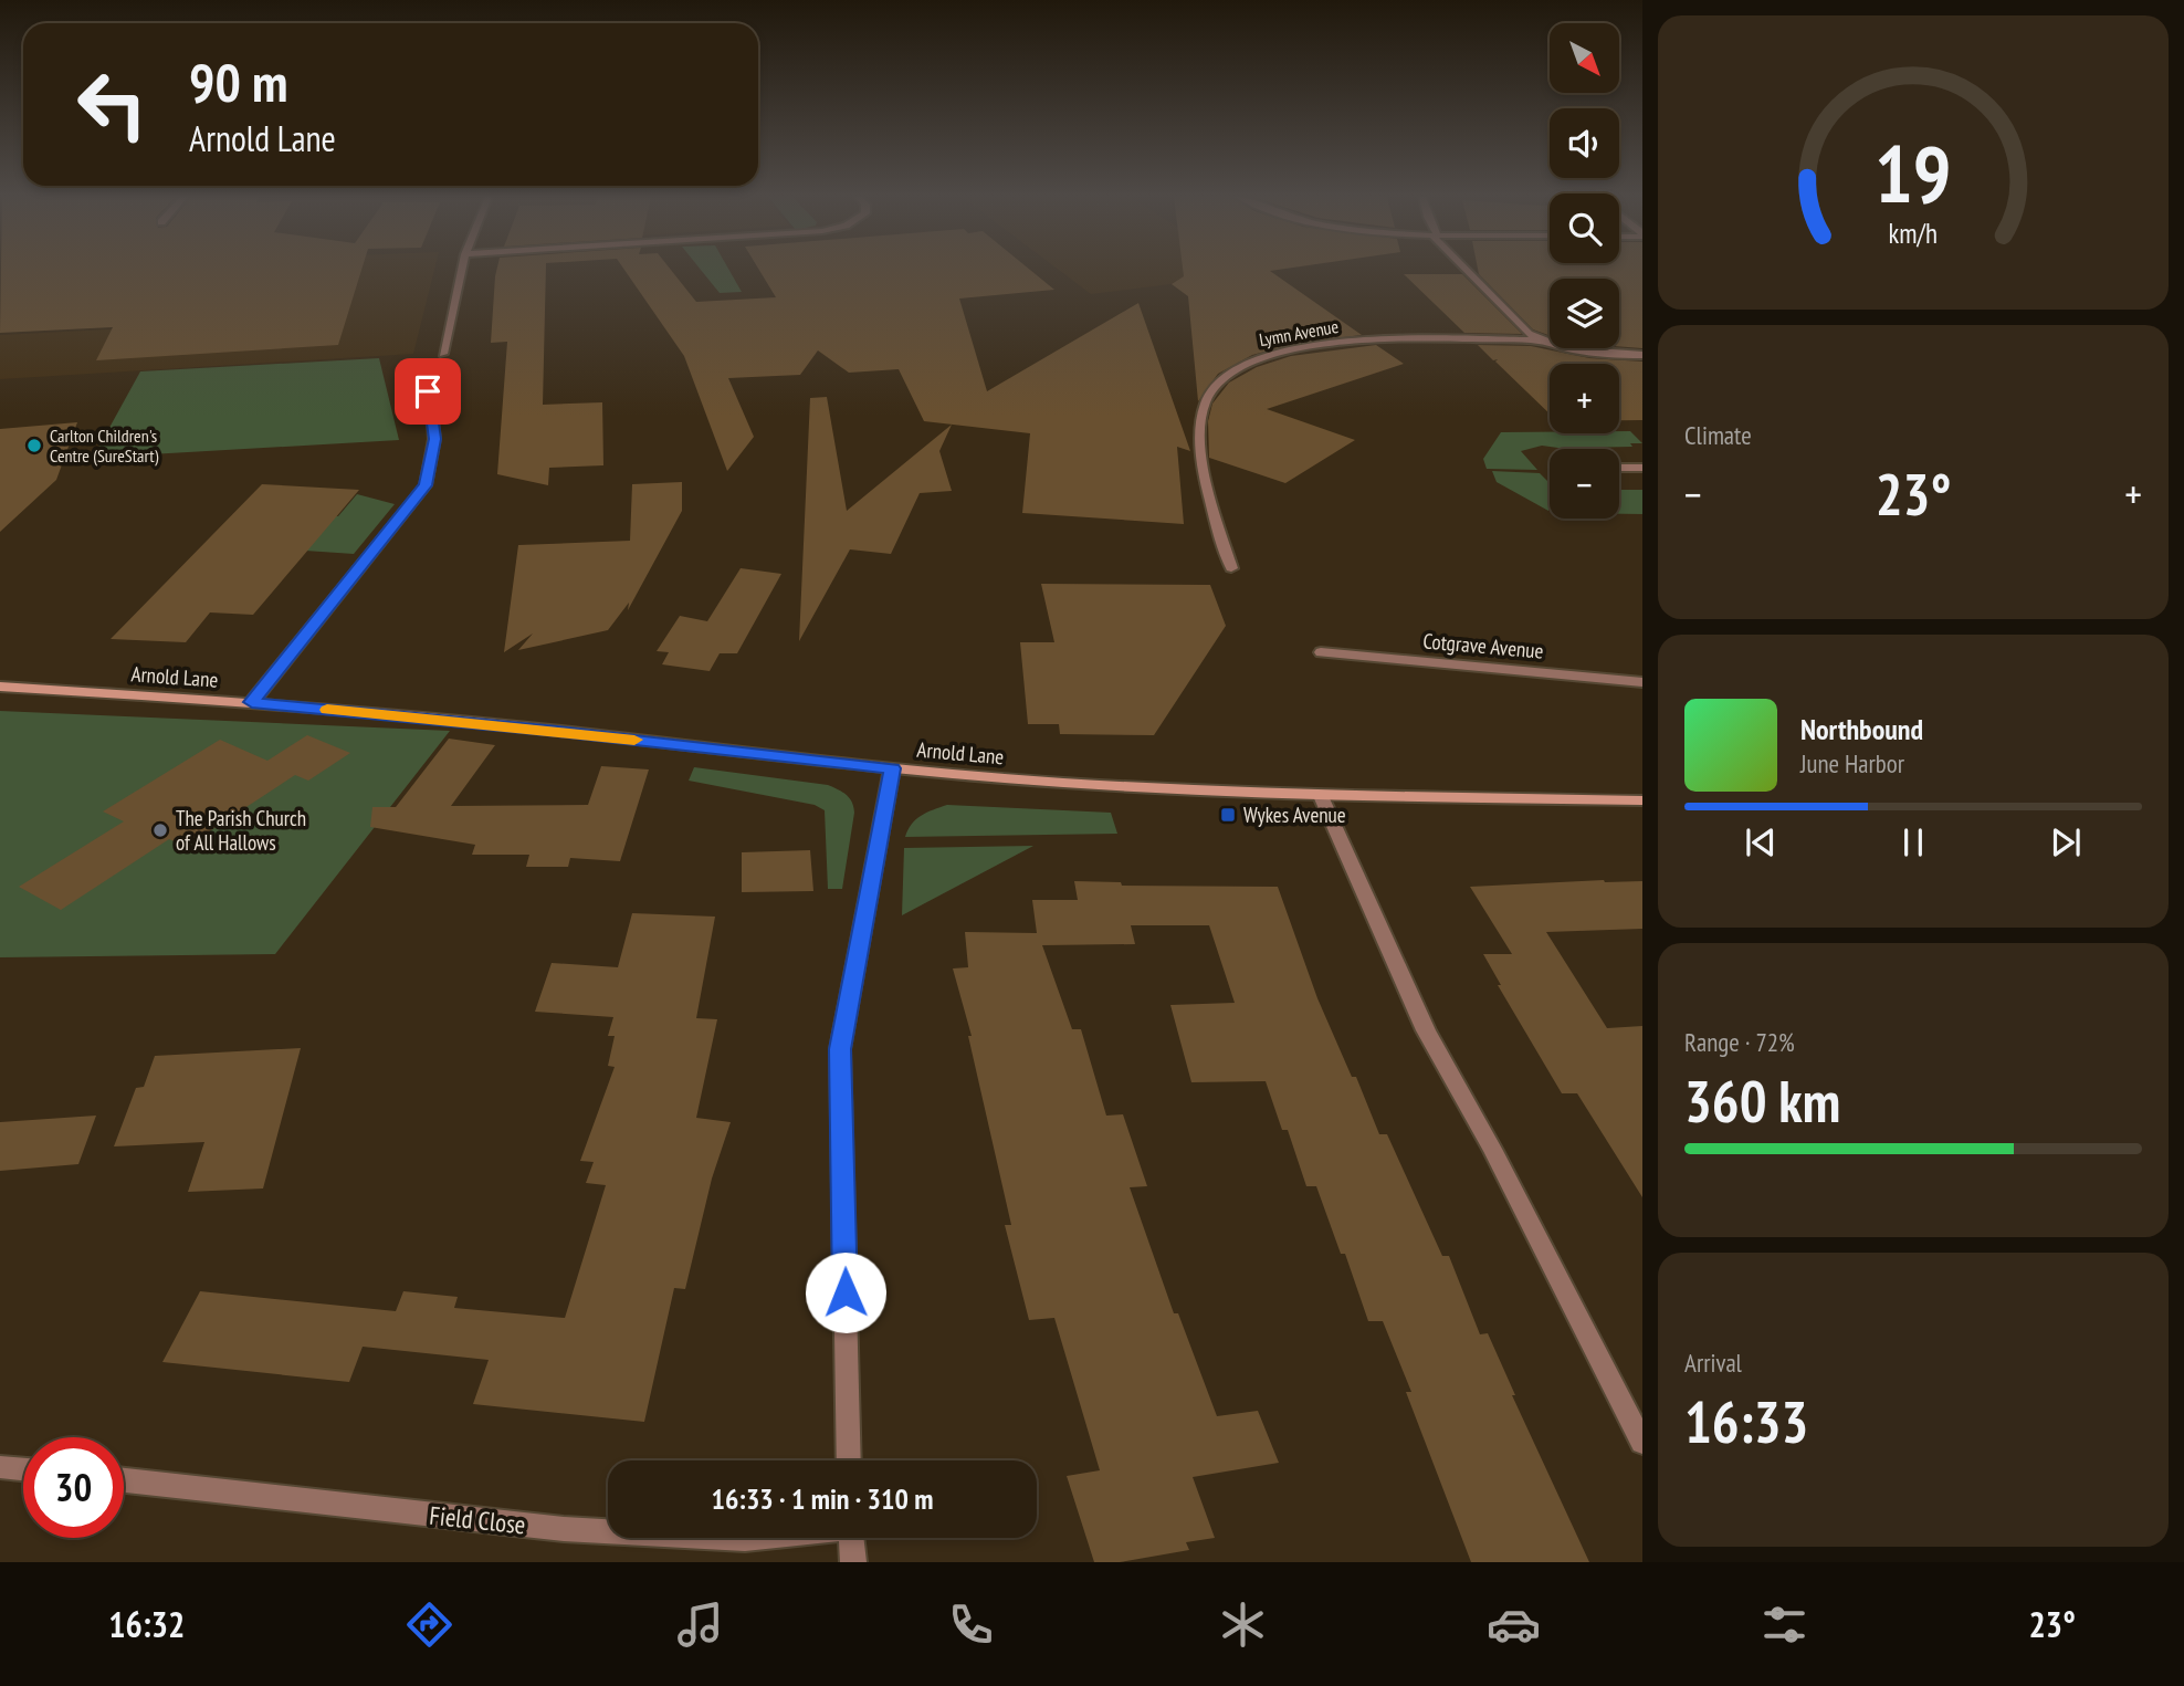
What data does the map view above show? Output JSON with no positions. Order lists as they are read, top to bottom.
{
  "streets": {
    "street": [
      "Lymn Avenue",
      "Cotgrave Avenue",
      "Arnold Lane",
      "Field Close"
    ]
  },
  "places": {
    "other": ["Carlton Children's Centre (SureStart)", "The Parish Church of All Hallows"],
    "transit": ["Wykes Avenue"]
  },
  "north": "bottom right",
  "page": {
    "map_buttons": ["+", "−"],
    "turn": ["90 m", "Arnold Lane"],
    "tile": [
      "Climate",
      ["Range · 72%", "360 km"],
      ["Arrival", "16:33"]
    ],
    "heat": ["−", "23°", "+"],
    "song": ["Northbound", "June Harbor"],
    "limit": "30",
    "trip": "16:33 · 1 min · 310 m",
    "tabs": ["16:32", "23°"],
    "gauge": ["19", "km/h"]
  }
}
